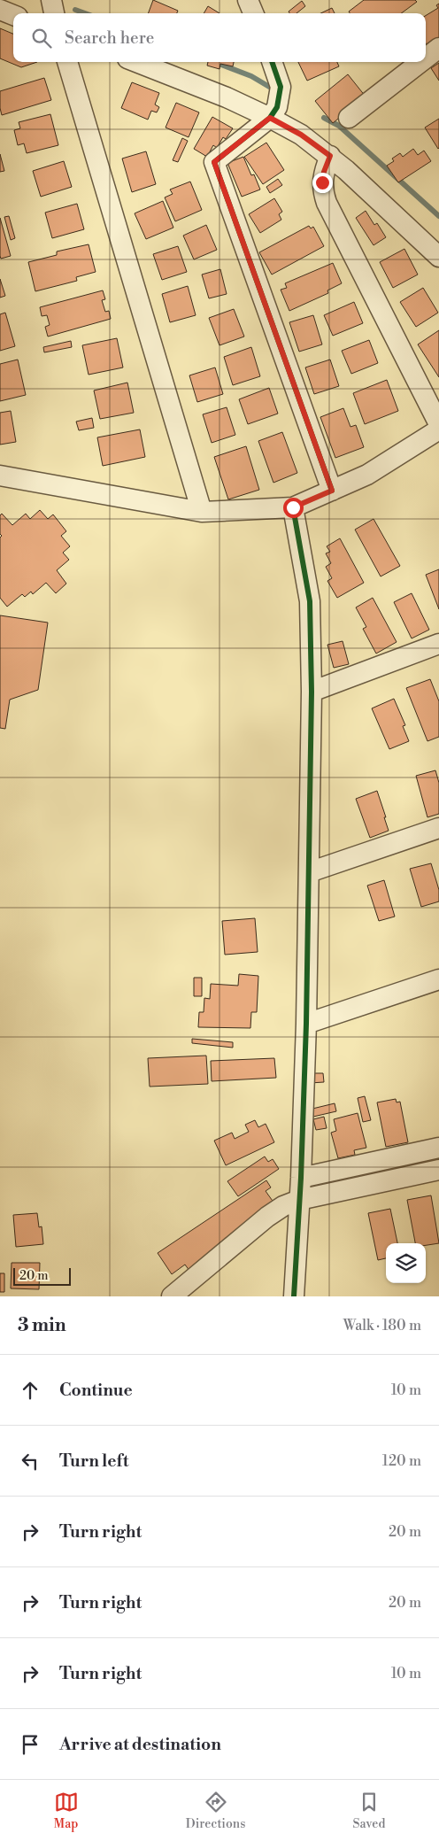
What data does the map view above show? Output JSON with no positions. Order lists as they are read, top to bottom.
{
  "scale_bar": "20 m",
  "page": {
    "search": "Search here",
    "scale": "20 m",
    "heading": ["3 min", "Walk · 180 m"],
    "list": [
      ["Continue", "10 m"],
      ["Turn left", "120 m"],
      ["Turn right", "20 m"],
      ["Turn right", "20 m"],
      ["Turn right", "10 m"],
      "Arrive at destination"
    ],
    "nav": ["Map", "Directions", "Saved"]
  }
}
